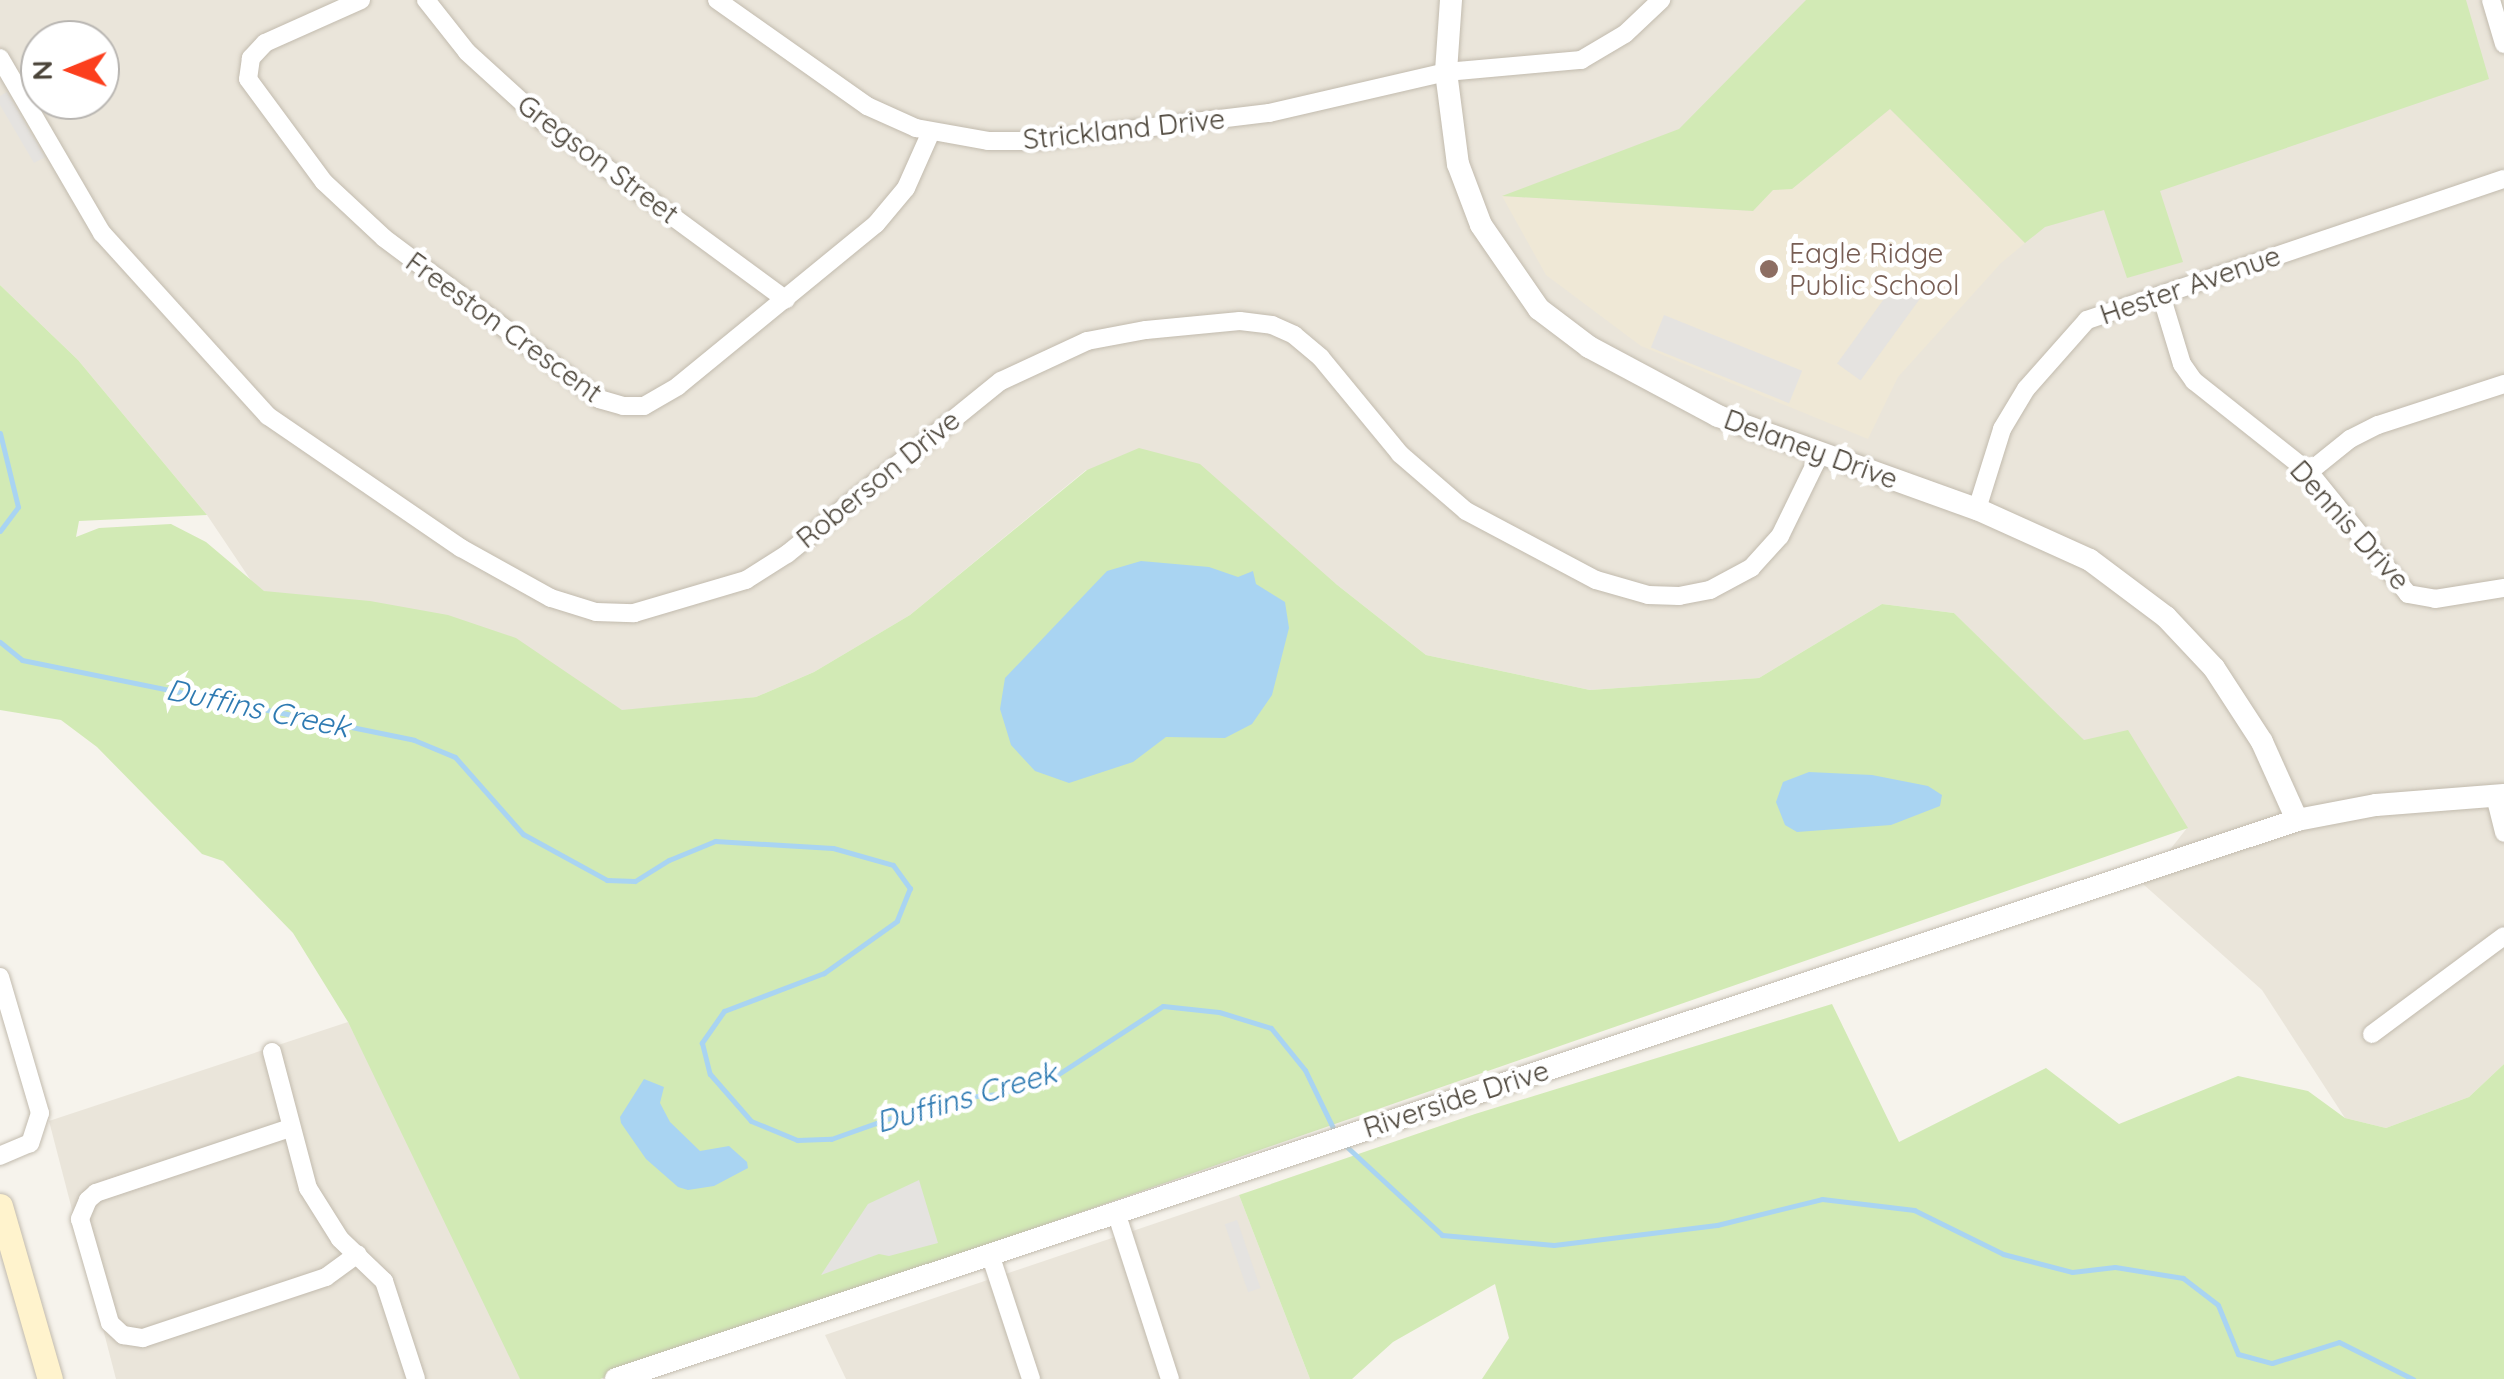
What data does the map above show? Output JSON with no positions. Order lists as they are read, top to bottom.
{
  "streets": {
    "street": [
      "Strickland Drive",
      "Gregson Street",
      "Hester Avenue",
      "Freeston Crescent",
      "Delaney Drive",
      "Roberson Drive",
      "Dennis Drive",
      "Riverside Drive"
    ]
  },
  "crossings": [
    ["Strickland Drive", "Freeston Crescent"],
    ["Strickland Drive", "Delaney Drive"],
    ["Gregson Street", "Freeston Crescent"],
    ["Hester Avenue", "Delaney Drive"],
    ["Hester Avenue", "Dennis Drive"],
    ["Delaney Drive", "Roberson Drive"],
    ["Delaney Drive", "Riverside Drive"]
  ],
  "water": ["Duffins Creek"],
  "places": ["Eagle Ridge Public School"],
  "north": "left"
}
